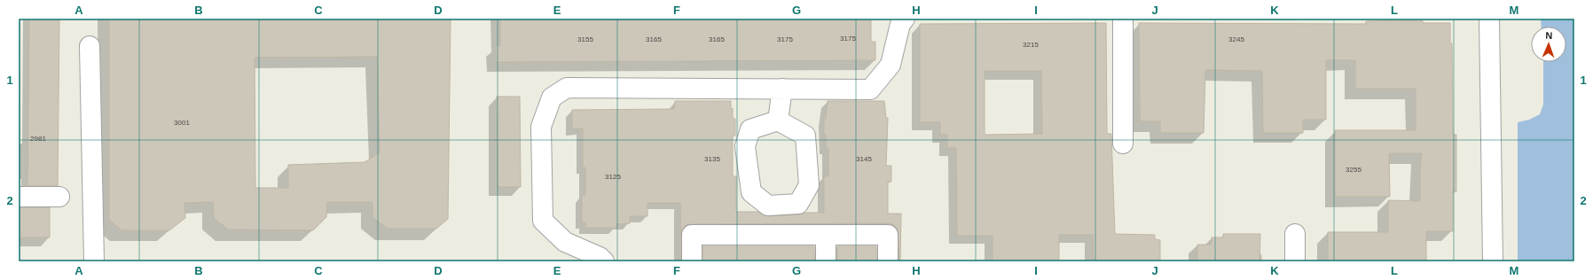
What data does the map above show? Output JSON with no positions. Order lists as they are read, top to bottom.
{
  "house_numbers": [
    "3175",
    "3155",
    "3165",
    "3165",
    "3175",
    "3245",
    "3215",
    "3001",
    "2981",
    "3135",
    "3145",
    "3255",
    "3125"
  ],
  "north": "top",
  "grid": {
    "columns": [
      "A",
      "B",
      "C",
      "D",
      "E",
      "F",
      "G",
      "H",
      "I",
      "J",
      "K",
      "L",
      "M"
    ],
    "rows": ["1", "2"]
  }
}
